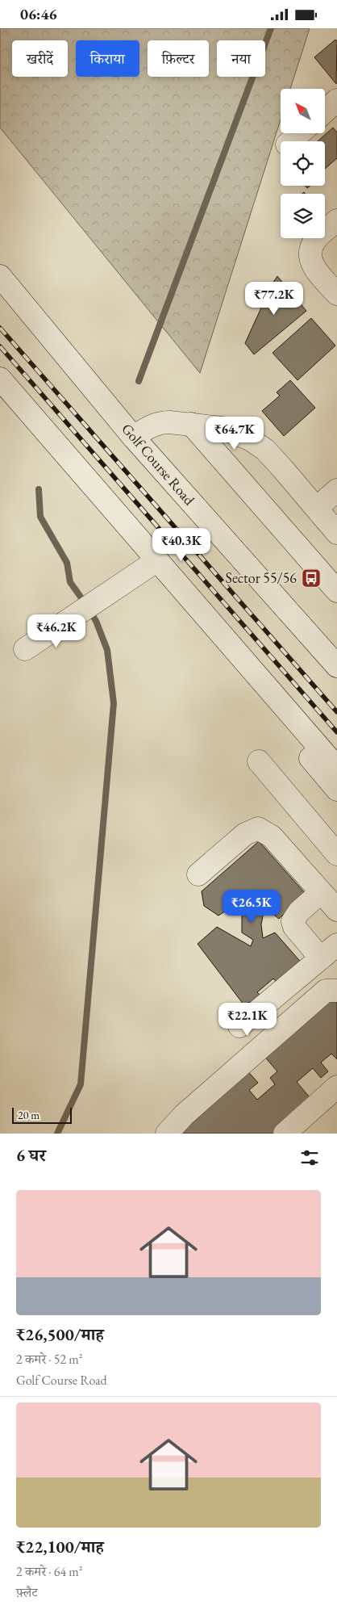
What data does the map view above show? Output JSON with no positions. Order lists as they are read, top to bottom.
{
  "streets": {
    "street": ["Golf Course Road"]
  },
  "places": {
    "bus stop": ["Sector 55/56"]
  },
  "scale_bar": "20 m",
  "north": "top left",
  "page": {
    "status": "06:46",
    "chip": [
      "खरीदें",
      "किराया",
      "फ़िल्टर",
      "नया"
    ],
    "price": [
      "₹77.2K",
      "₹64.7K",
      "₹40.3K",
      "₹46.2K",
      "₹26.5K",
      "₹22.1K"
    ],
    "scale": "20 m",
    "heading": "6 घर",
    "list": [
      {
        "name": "₹26,500/माह",
        "note": "2 कमरे · 52 m² · Golf Course Road"
      },
      {
        "name": "₹22,100/माह",
        "note": "2 कमरे · 64 m² · फ़्लैट"
      }
    ]
  }
}
